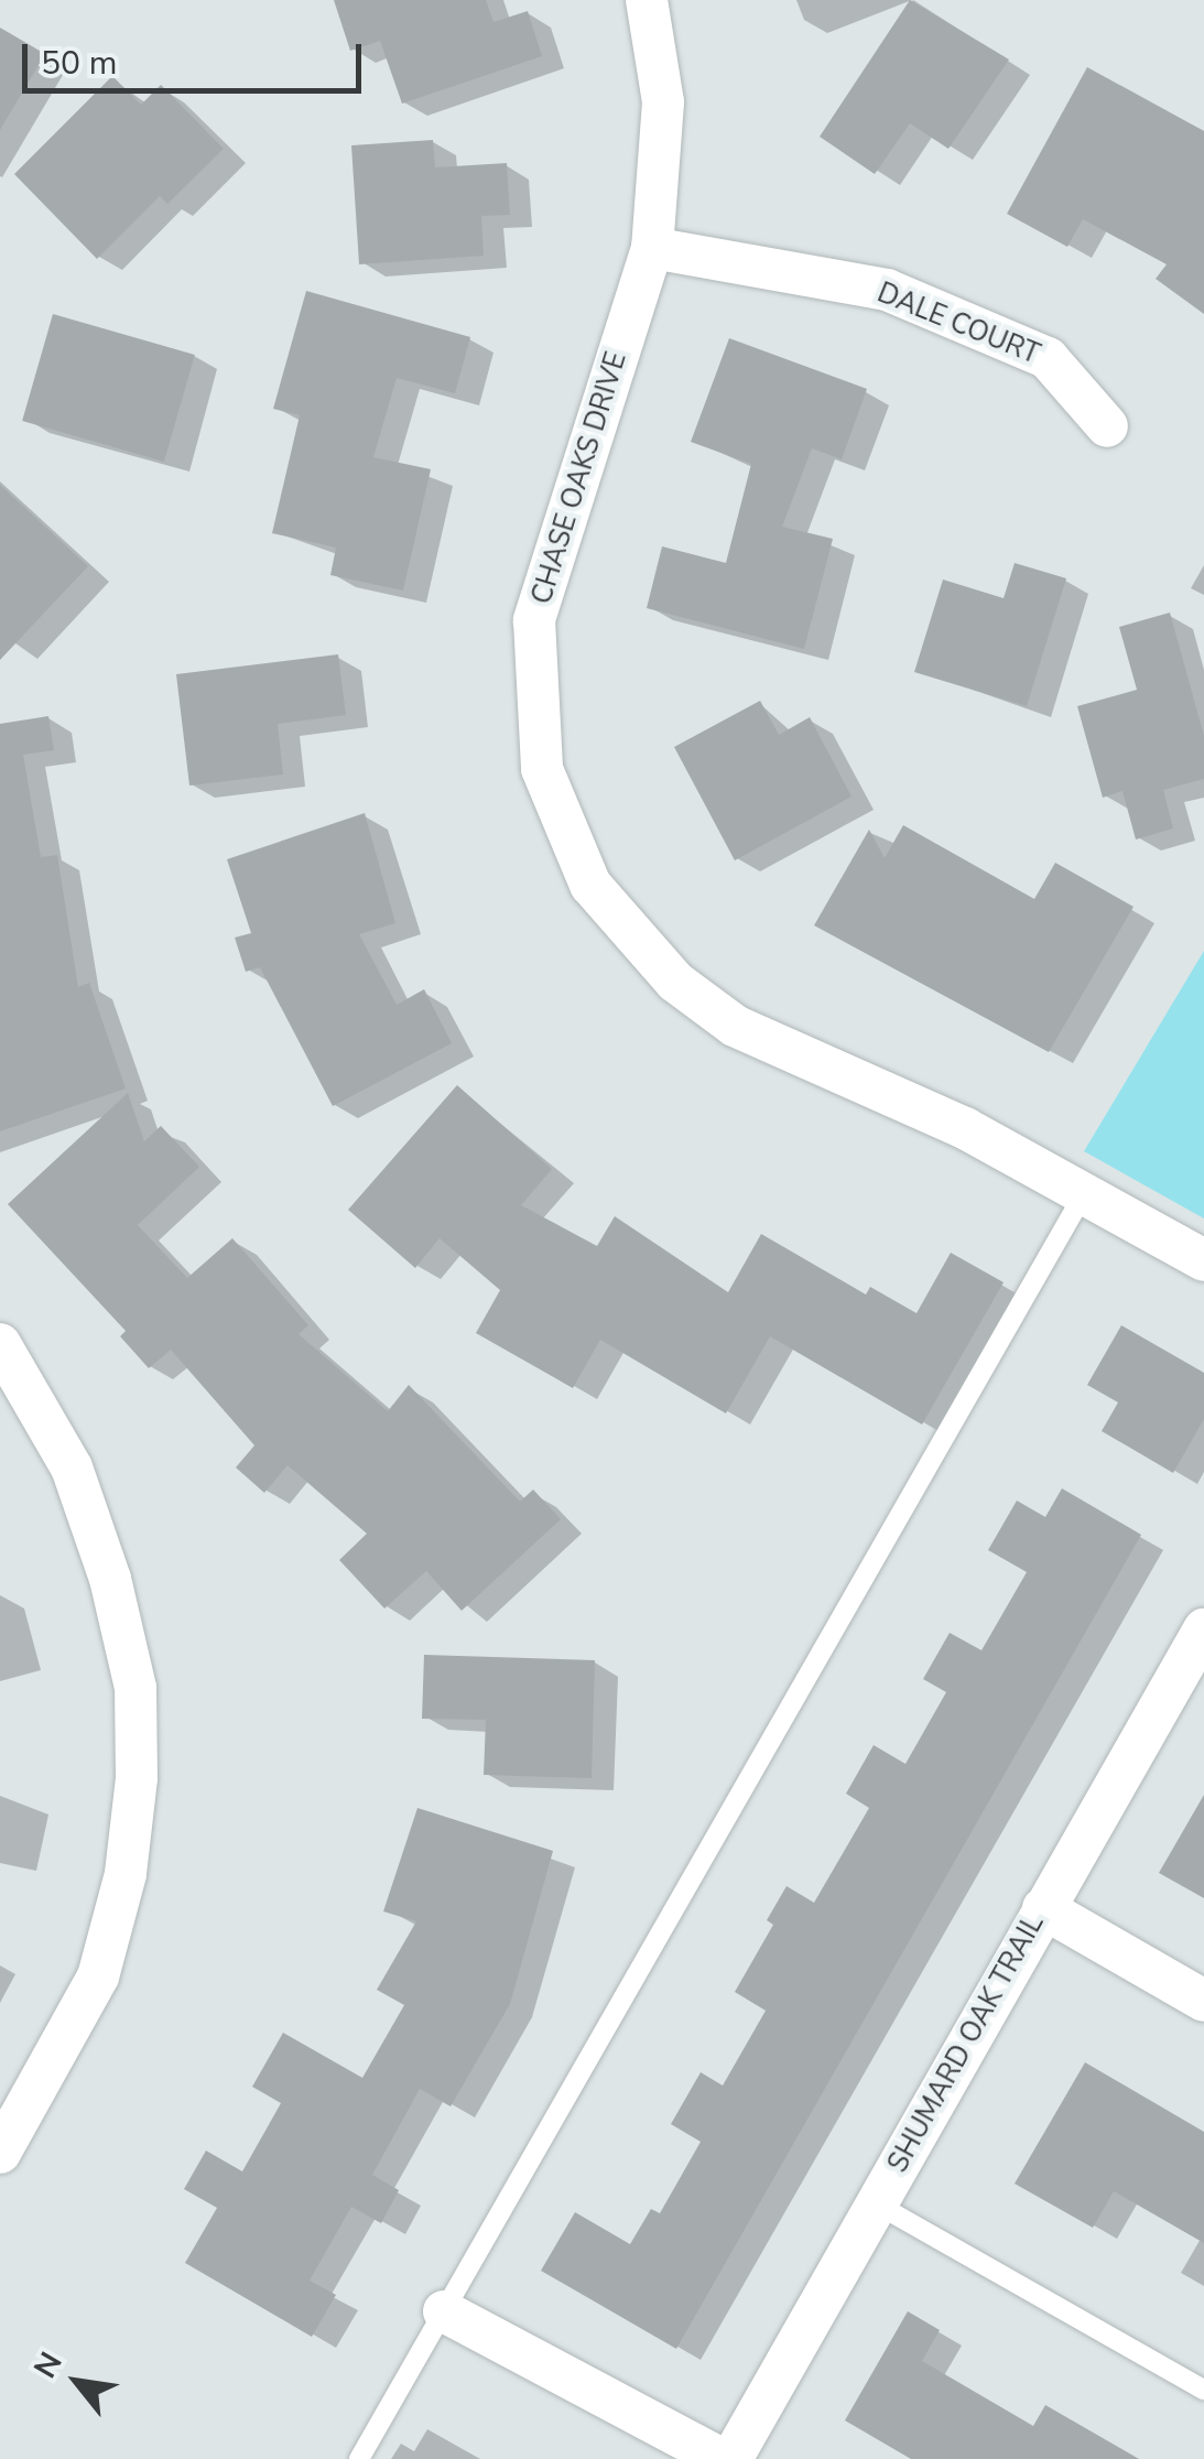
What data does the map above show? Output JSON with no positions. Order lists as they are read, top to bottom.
{
  "streets": {
    "street": ["DALE COURT", "CHASE OAKS DRIVE", "SHUMARD OAK TRAIL"]
  },
  "crossings": [
    ["DALE COURT", "CHASE OAKS DRIVE"]
  ],
  "scale_bar": "50 m",
  "north": "top left"
}
